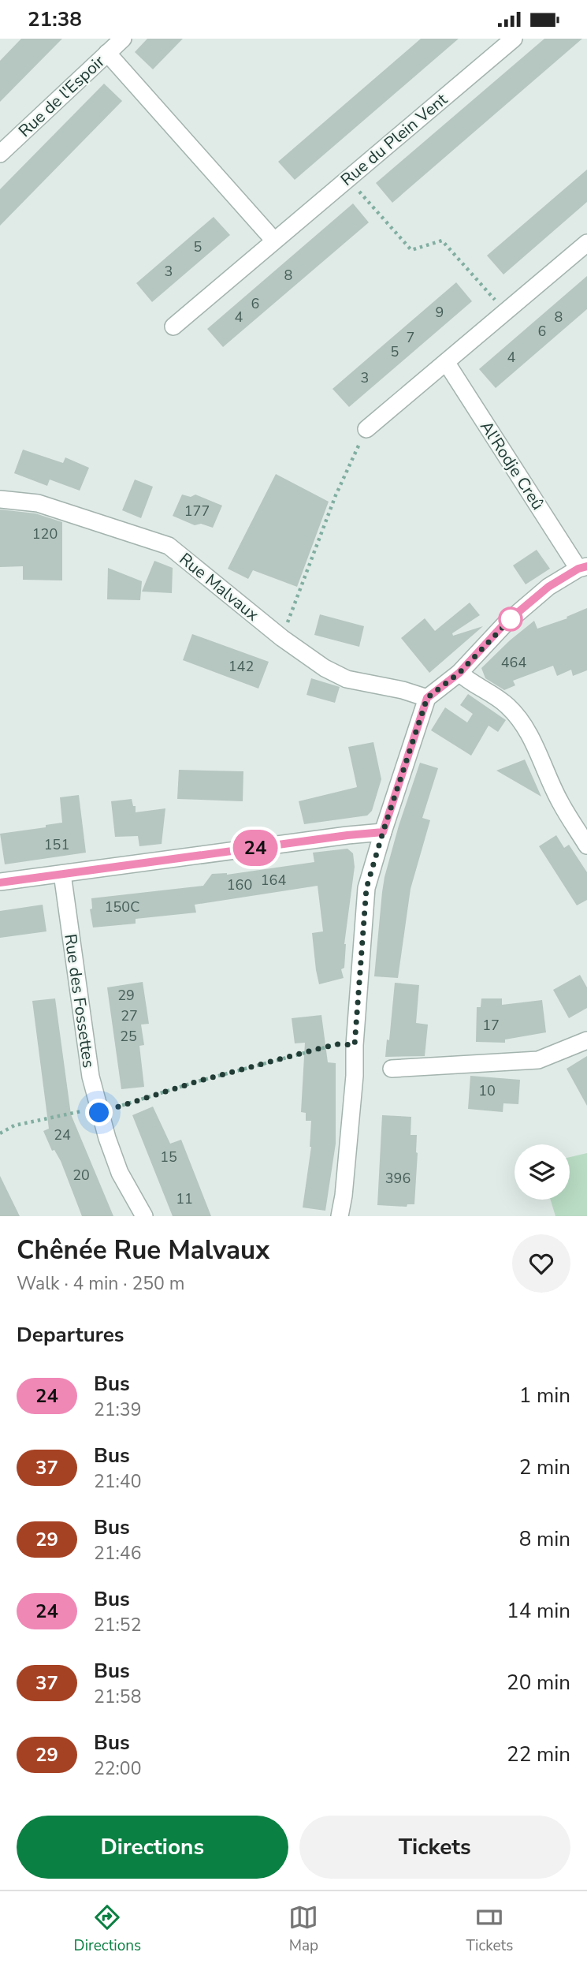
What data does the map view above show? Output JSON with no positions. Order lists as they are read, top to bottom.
{
  "streets": {
    "street": [
      "Rue de l'Espoir",
      "Rue du Plein Vent",
      "Al'Rodje Creû",
      "Rue Malvaux",
      "Rue des Fossettes"
    ]
  },
  "lines": ["bus line 24"],
  "house_numbers": [
    "5",
    "3",
    "8",
    "6",
    "9",
    "4",
    "8",
    "6",
    "7",
    "5",
    "4",
    "3",
    "177",
    "120",
    "464",
    "142",
    "151",
    "164",
    "160",
    "150C",
    "29",
    "27",
    "17",
    "25",
    "10",
    "24",
    "15",
    "20",
    "396",
    "11"
  ],
  "page": {
    "status": "21:38",
    "on_map": "24",
    "heading": [
      ["Chênée Rue Malvaux", "Walk · 4 min · 250 m"],
      "Departures"
    ],
    "list": [
      {
        "mark": "24",
        "name": "Bus",
        "note": "21:39",
        "value": "1 min"
      },
      {
        "mark": "37",
        "name": "Bus",
        "note": "21:40",
        "value": "2 min"
      },
      {
        "mark": "29",
        "name": "Bus",
        "note": "21:46",
        "value": "8 min"
      },
      {
        "mark": "24",
        "name": "Bus",
        "note": "21:52",
        "value": "14 min"
      },
      {
        "mark": "37",
        "name": "Bus",
        "note": "21:58",
        "value": "20 min"
      },
      {
        "mark": "29",
        "name": "Bus",
        "note": "22:00",
        "value": "22 min"
      }
    ],
    "buttons": ["Directions", "Tickets"],
    "tabs": ["Directions", "Map", "Tickets"]
  }
}
